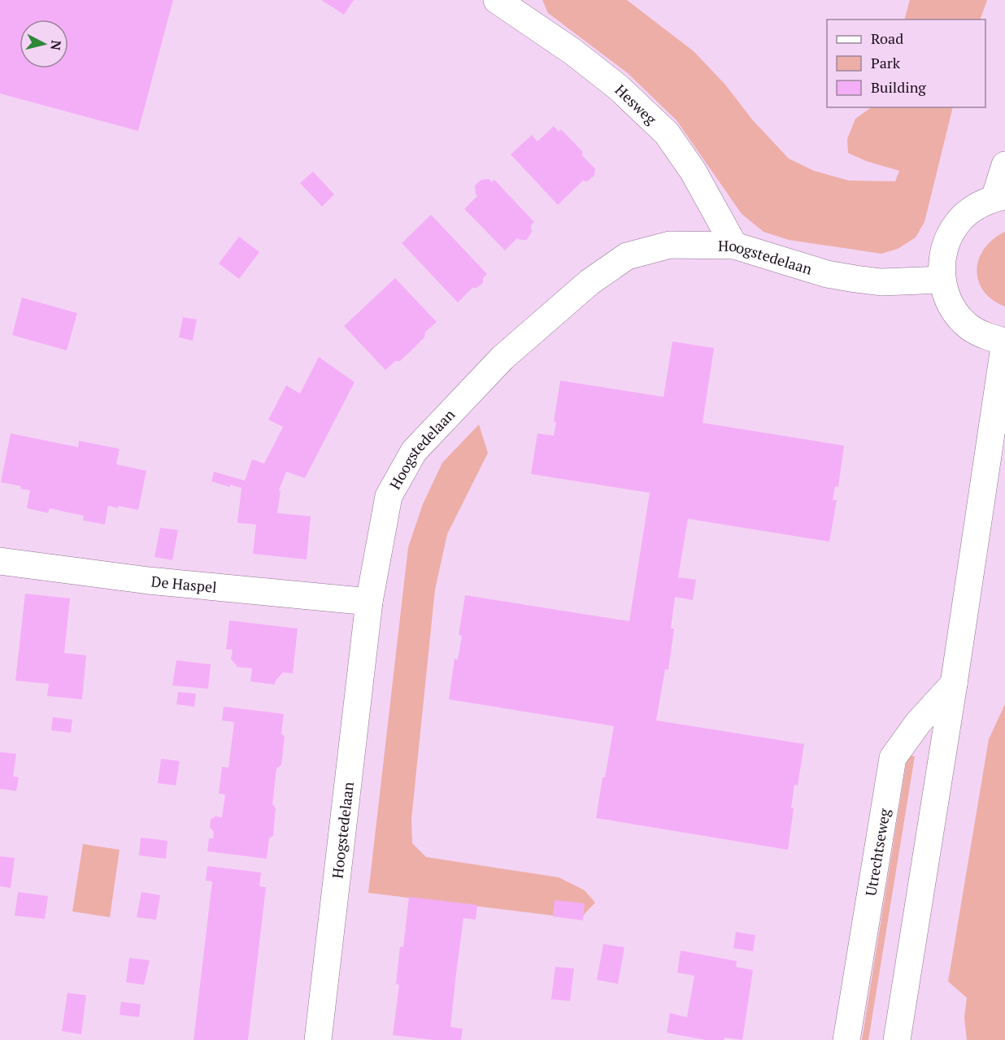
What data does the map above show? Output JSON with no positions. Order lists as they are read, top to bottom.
{
  "streets": {
    "street": [
      "Hesweg",
      "Hoogstedelaan",
      "De Haspel",
      "Utrechtseweg"
    ]
  },
  "crossings": [
    ["Hesweg", "Hoogstedelaan"],
    ["Hoogstedelaan", "De Haspel"]
  ],
  "legend": ["Road", "Park", "Building"],
  "north": "right"
}
